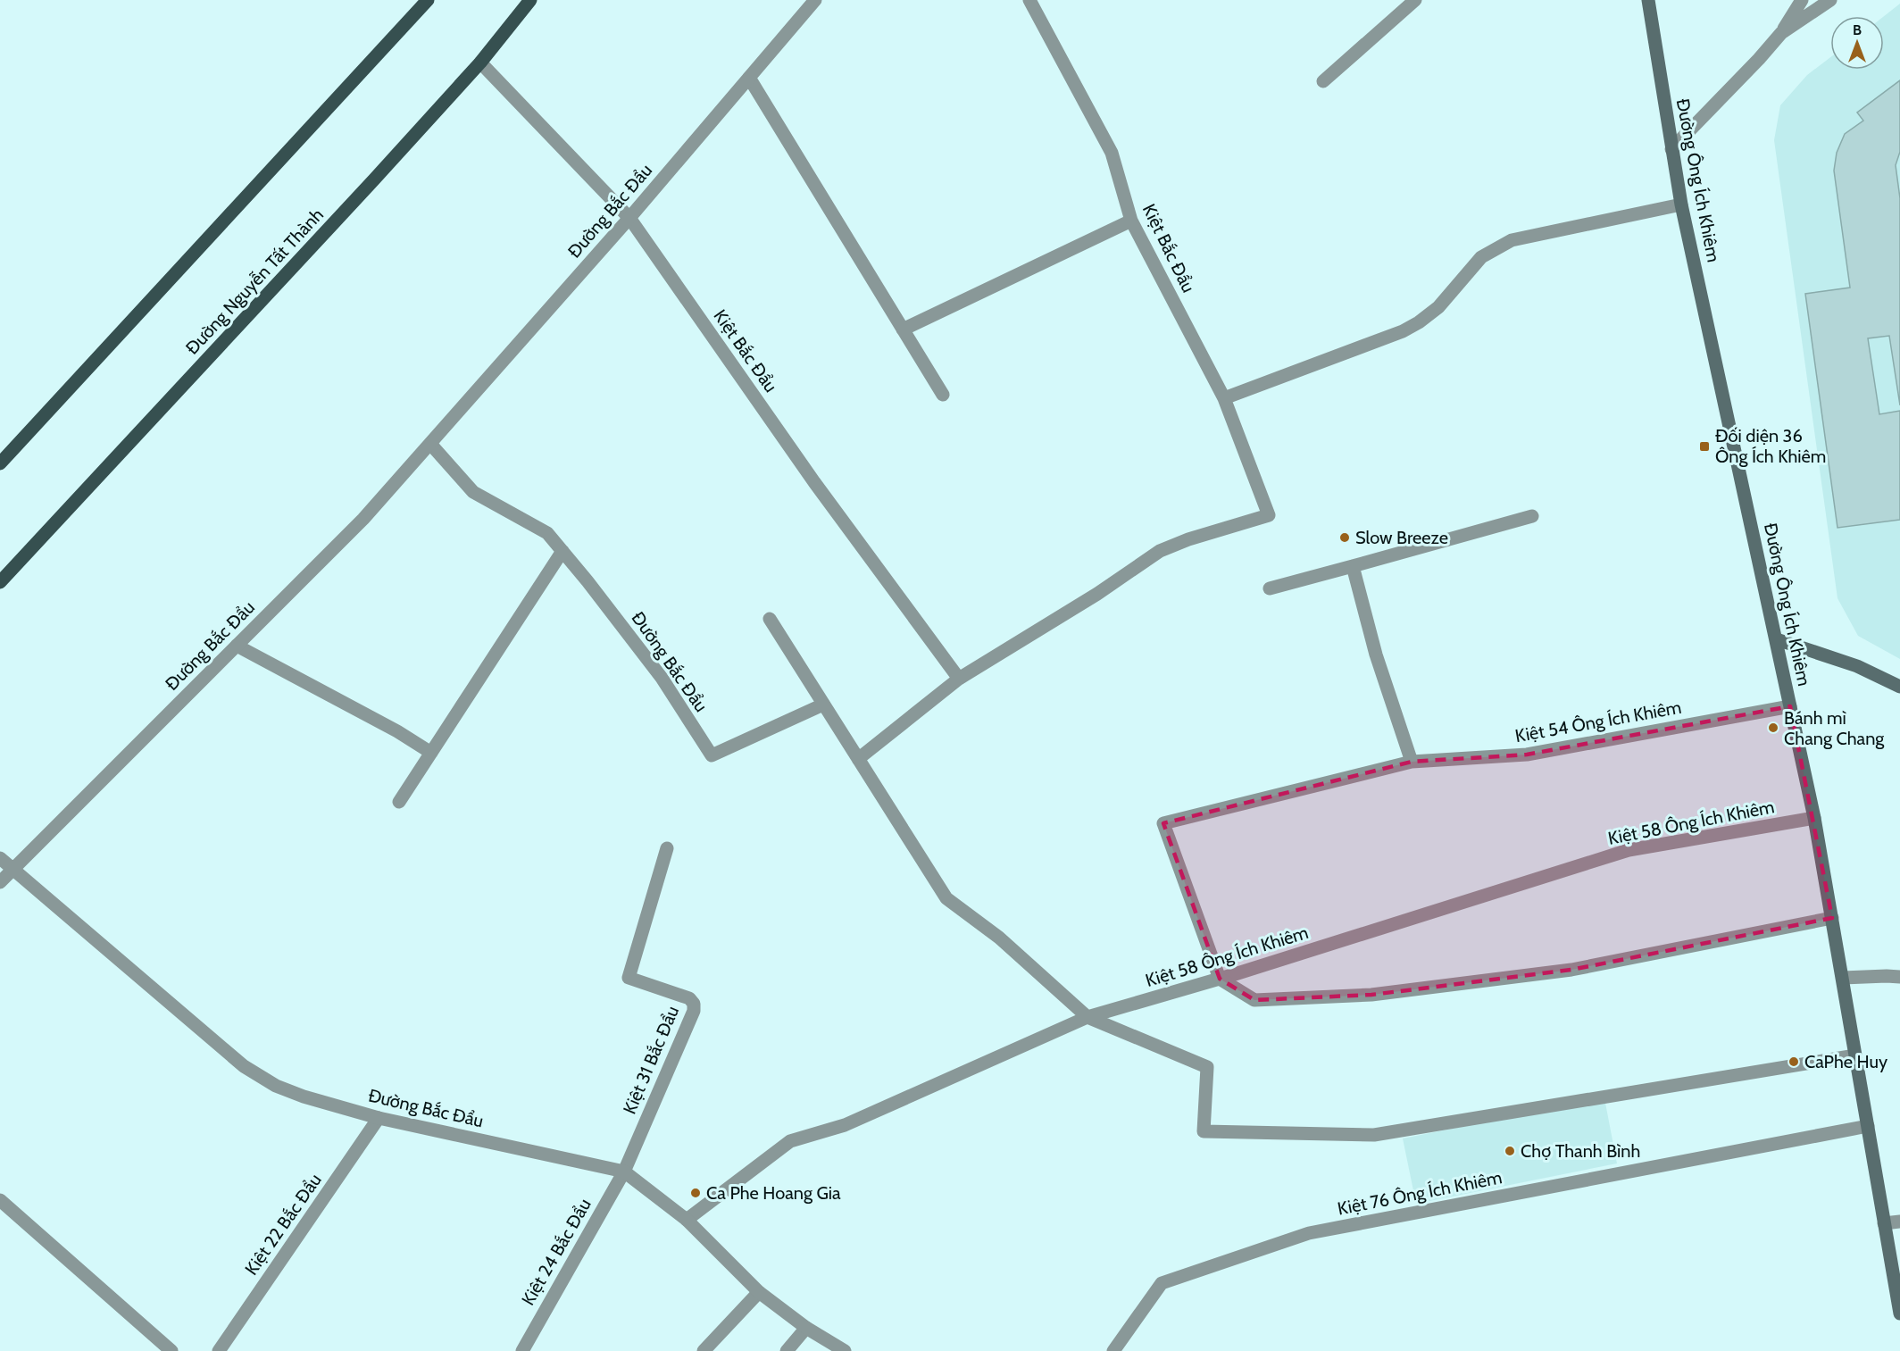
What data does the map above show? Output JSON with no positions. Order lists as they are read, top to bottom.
{
  "streets": {
    "main road": ["Đường Ông Ích Khiêm", "Đường Nguyễn Tất Thành"],
    "street": [
      "Đường Bắc Đẩu",
      "Kiệt Bắc Đẩu",
      "Kiệt 54 Ông Ích Khiêm",
      "Kiệt 58 Ông Ích Khiêm",
      "Kiệt 31 Bắc Đẩu",
      "Kiệt 76 Ông Ích Khiêm",
      "Kiệt 22 Bắc Đẩu",
      "Kiệt 24 Bắc Đẩu"
    ]
  },
  "crossings": [
    ["Đường Ông Ích Khiêm", "Kiệt 54 Ông Ích Khiêm"],
    ["Đường Ông Ích Khiêm", "Kiệt 58 Ông Ích Khiêm"],
    ["Đường Ông Ích Khiêm", "Kiệt 76 Ông Ích Khiêm"],
    ["Đường Bắc Đẩu", "Kiệt Bắc Đẩu"],
    ["Đường Bắc Đẩu", "Kiệt 58 Ông Ích Khiêm"],
    ["Đường Bắc Đẩu", "Kiệt 31 Bắc Đẩu"],
    ["Đường Bắc Đẩu", "Kiệt 22 Bắc Đẩu"],
    ["Đường Bắc Đẩu", "Kiệt 24 Bắc Đẩu"],
    ["Kiệt Bắc Đẩu", "Đường Nguyễn Tất Thành"],
    ["Kiệt 54 Ông Ích Khiêm", "Kiệt 58 Ông Ích Khiêm"],
    ["Kiệt 31 Bắc Đẩu", "Kiệt 24 Bắc Đẩu"]
  ],
  "places": {
    "transit": ["Đối diện 36 Ông Ích Khiêm"],
    "other": [
      "Slow Breeze",
      "Bánh mì Chang Chang",
      "CaPhe Huy",
      "Chợ Thanh Bình",
      "Ca Phe Hoang Gia"
    ]
  },
  "north": "top"
}
